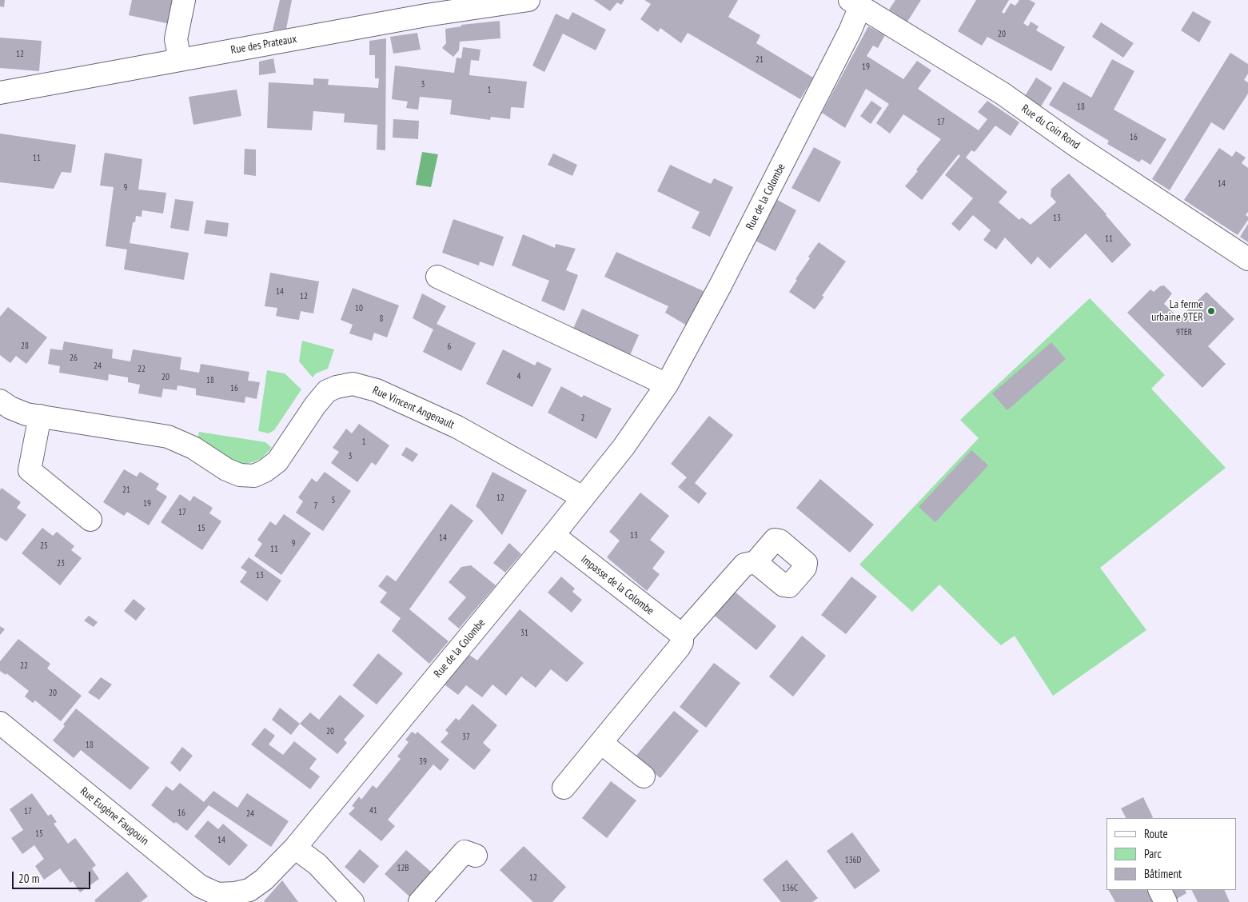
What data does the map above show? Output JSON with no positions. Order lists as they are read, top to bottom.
{
  "streets": {
    "street": [
      "Rue des Prateaux",
      "Rue du Coin Rond",
      "Rue de la Colombe",
      "Rue Vincent Angenault",
      "Impasse de la Colombe",
      "Rue Eugène Faugouin"
    ]
  },
  "crossings": [
    ["Rue du Coin Rond", "Rue de la Colombe"],
    ["Rue de la Colombe", "Rue Vincent Angenault"],
    ["Rue de la Colombe", "Impasse de la Colombe"],
    ["Rue de la Colombe", "Rue Eugène Faugouin"]
  ],
  "places": ["La ferme urbaine 9TER"],
  "house_numbers": [
    "20",
    "12",
    "21",
    "19",
    "3",
    "1",
    "18",
    "17",
    "16",
    "11",
    "14",
    "9",
    "13",
    "11",
    "14",
    "12",
    "10",
    "8",
    "9TER",
    "28",
    "6",
    "26",
    "24",
    "22",
    "4",
    "20",
    "18",
    "16",
    "2",
    "1",
    "3",
    "21",
    "12",
    "5",
    "19",
    "7",
    "17",
    "15",
    "13",
    "14",
    "9",
    "25",
    "11",
    "23",
    "13",
    "31",
    "22",
    "20",
    "20",
    "37",
    "18",
    "39",
    "41",
    "17",
    "16",
    "24",
    "15",
    "14",
    "136D",
    "12B",
    "12",
    "136C"
  ],
  "legend": ["Route", "Parc", "Bâtiment"],
  "scale_bar": "20 m"
}
